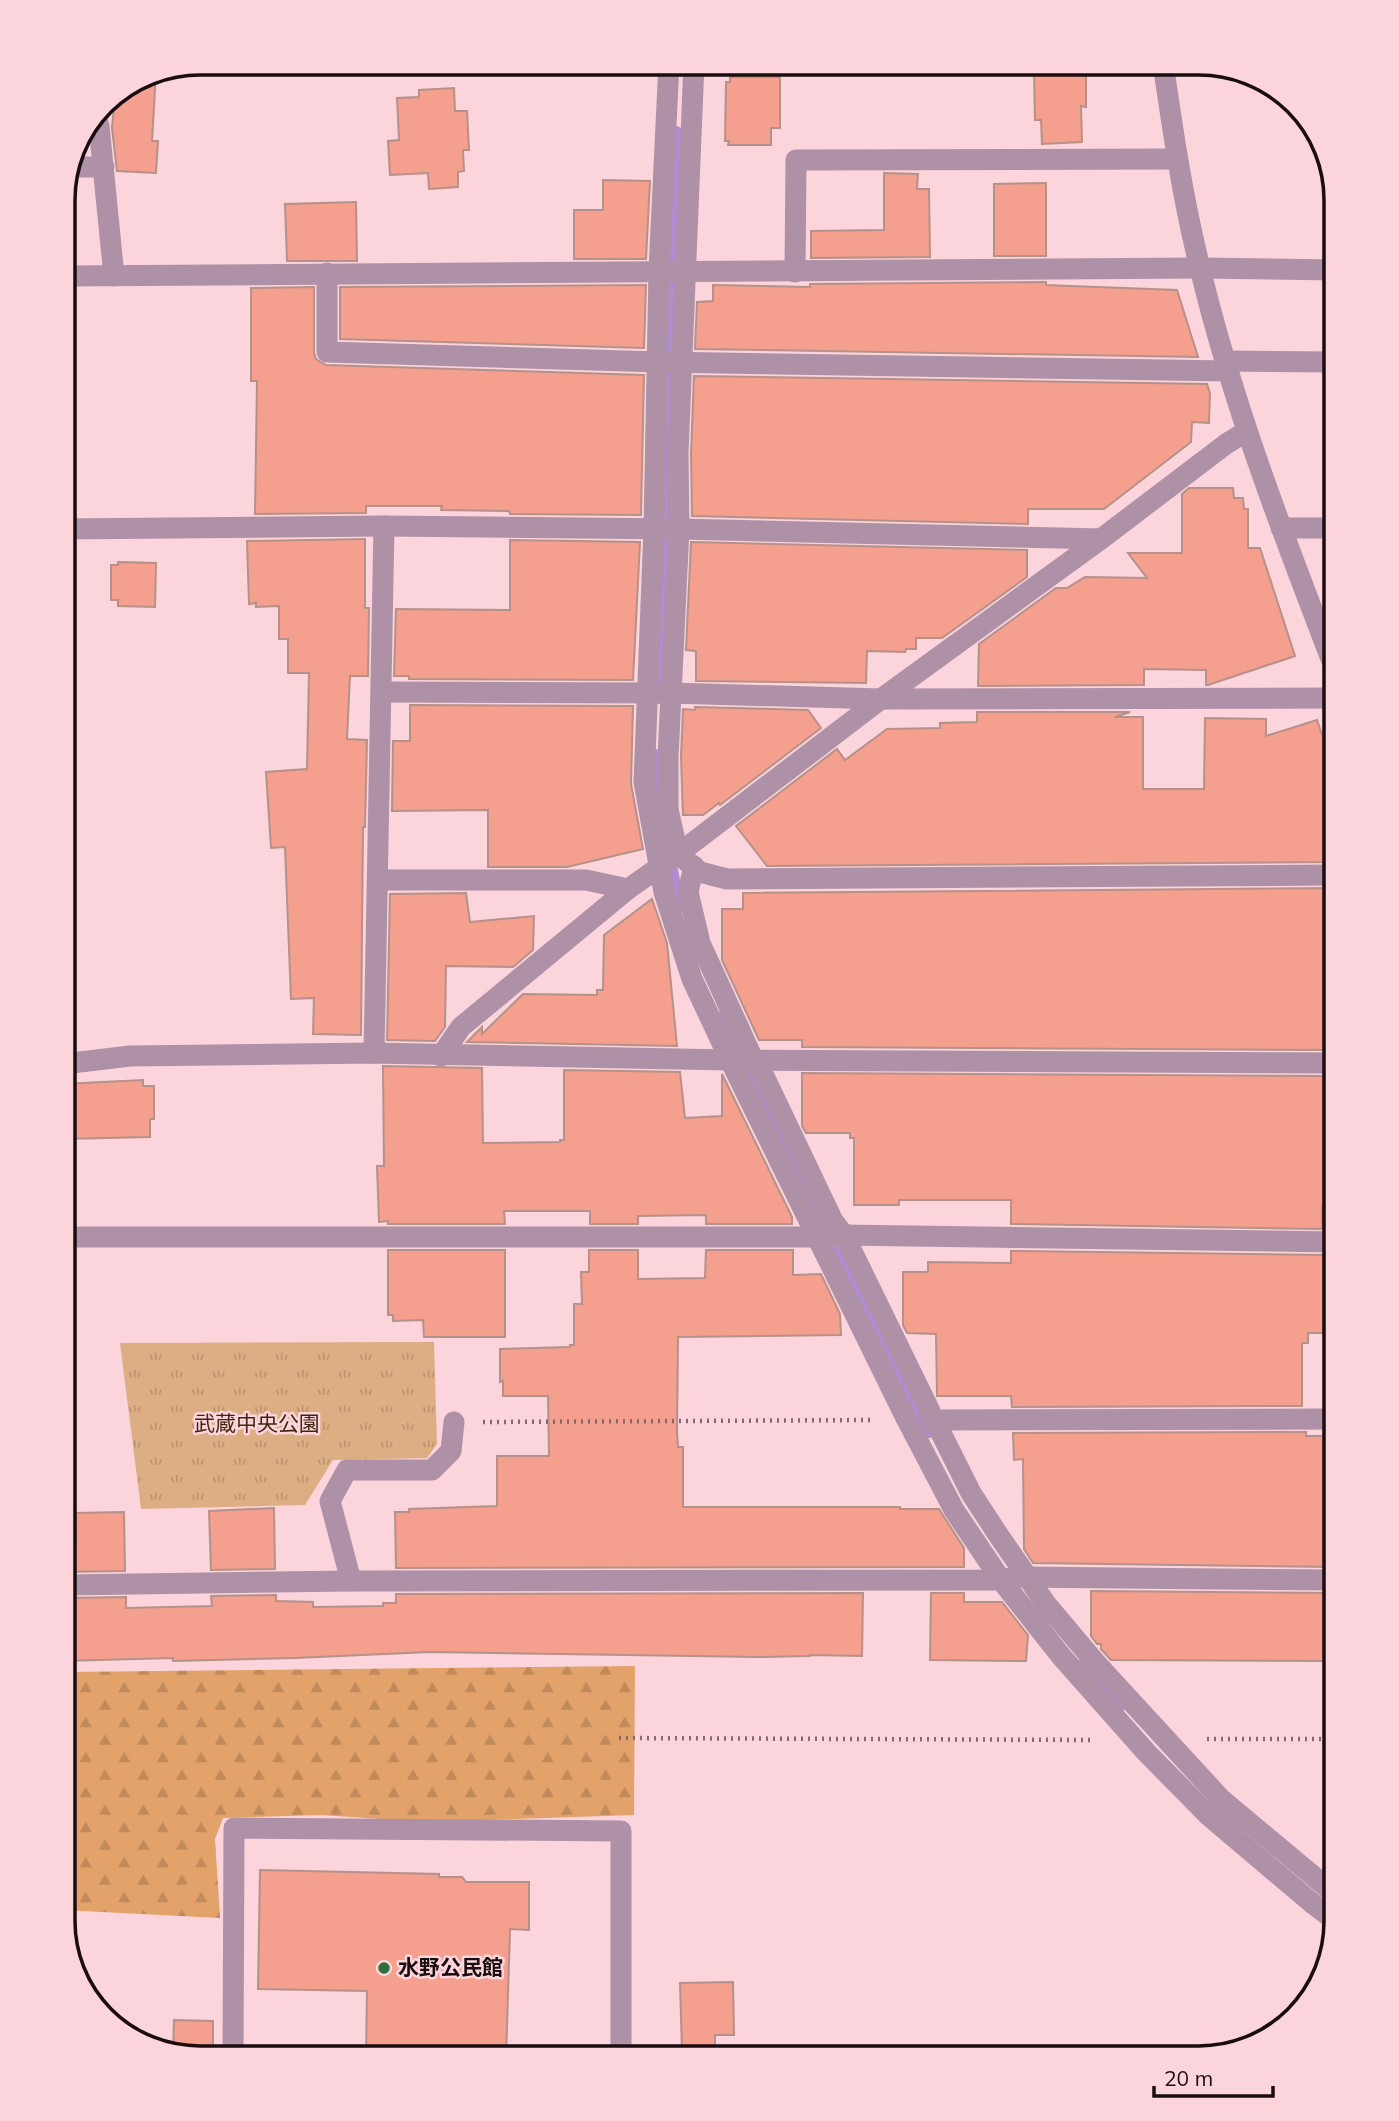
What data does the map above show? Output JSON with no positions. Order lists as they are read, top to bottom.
{
  "parks": ["武蔵中央公園"],
  "places": ["水野公民館"],
  "scale_bar": "20 m"
}
